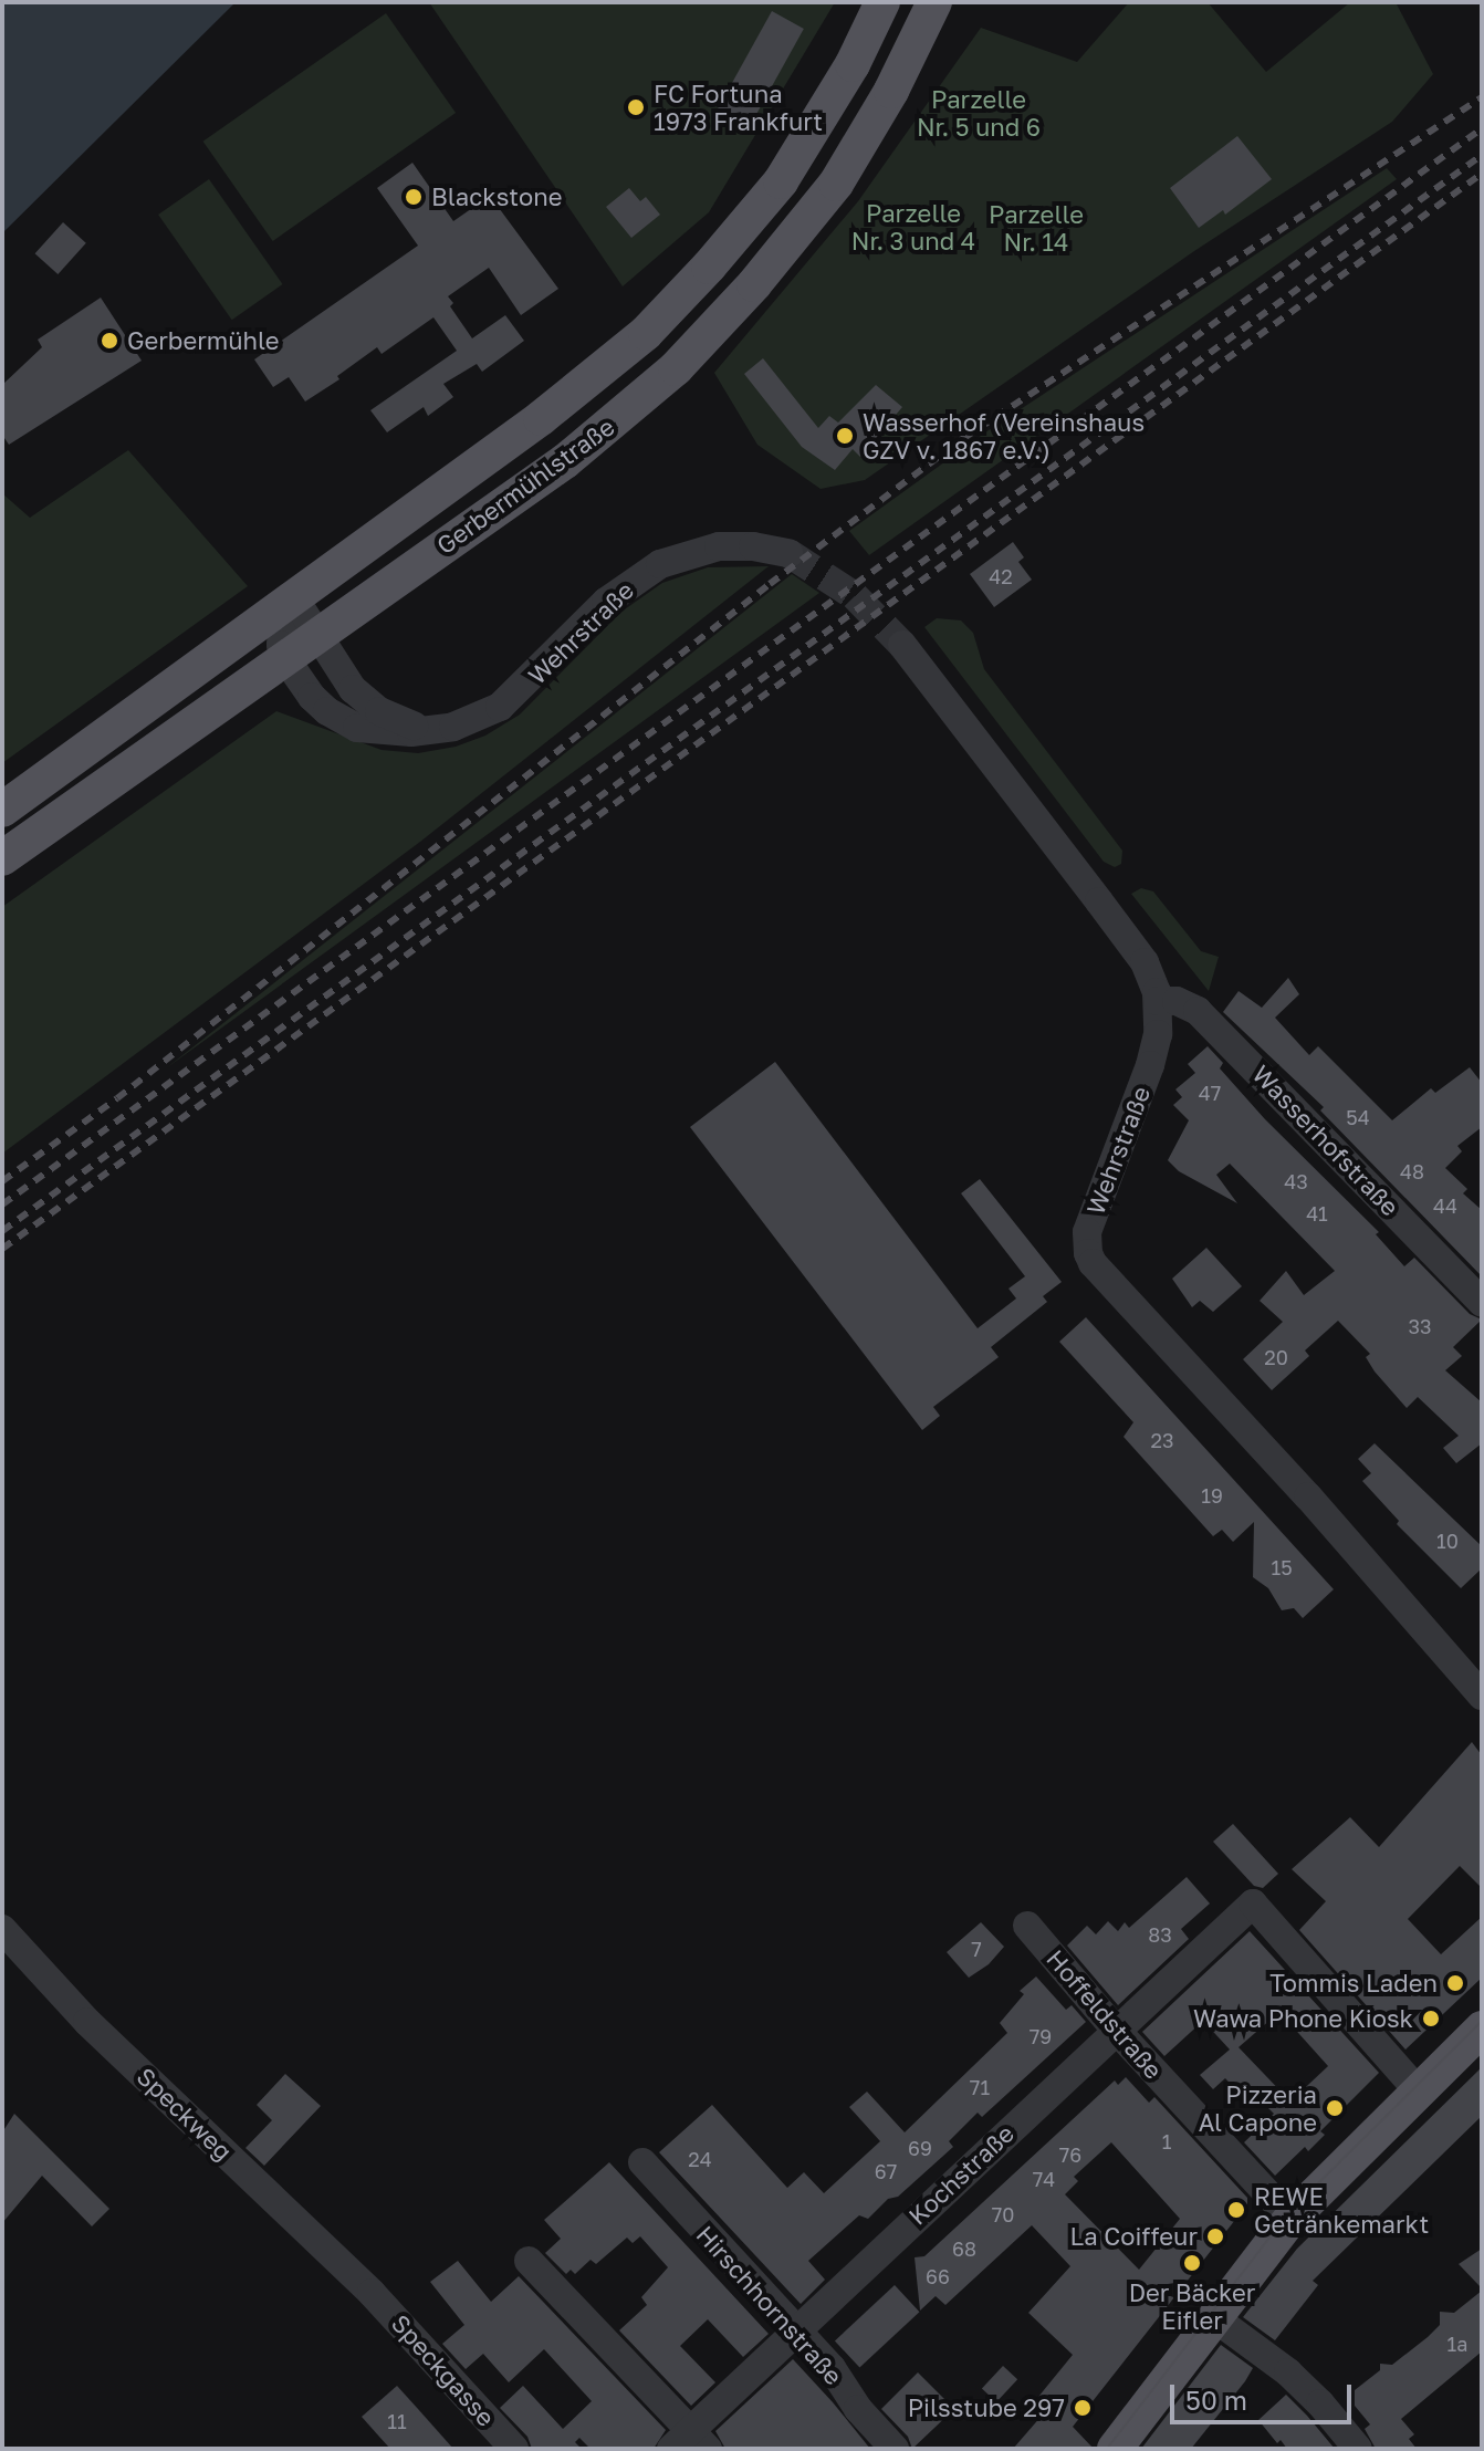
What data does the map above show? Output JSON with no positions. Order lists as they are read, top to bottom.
{
  "streets": {
    "main road": ["Gerbermühlstraße"],
    "street": [
      "Wehrstraße",
      "Wasserhofstraße",
      "Hoffeldstraße",
      "Speckweg",
      "Kochstraße",
      "Hirschhornstraße",
      "Speckgasse"
    ]
  },
  "crossings": [
    ["Gerbermühlstraße", "Wehrstraße"],
    ["Wehrstraße", "Wasserhofstraße"],
    ["Hoffeldstraße", "Kochstraße"],
    ["Speckweg", "Speckgasse"],
    ["Kochstraße", "Hirschhornstraße"]
  ],
  "parks": ["Parzelle Nr. 5 und 6", "Parzelle Nr. 3 und 4", "Parzelle Nr. 14"],
  "places": [
    "FC Fortuna 1973 Frankfurt",
    "Blackstone",
    "Gerbermühle",
    "Wasserhof (Vereinshaus GZV v. 1867 e.V.)",
    "Tommis Laden",
    "Wawa Phone Kiosk",
    "Pizzeria Al Capone",
    "REWE Getränkemarkt",
    "La Coiffeur",
    "Der Bäcker Eifler",
    "Pilsstube 297"
  ],
  "house_numbers": [
    "42",
    "47",
    "54",
    "48",
    "43",
    "44",
    "41",
    "33",
    "20",
    "23",
    "19",
    "10",
    "15",
    "83",
    "7",
    "79",
    "71",
    "1",
    "69",
    "76",
    "24",
    "67",
    "74",
    "70",
    "68",
    "66",
    "1a",
    "11"
  ],
  "scale_bar": "50 m"
}
